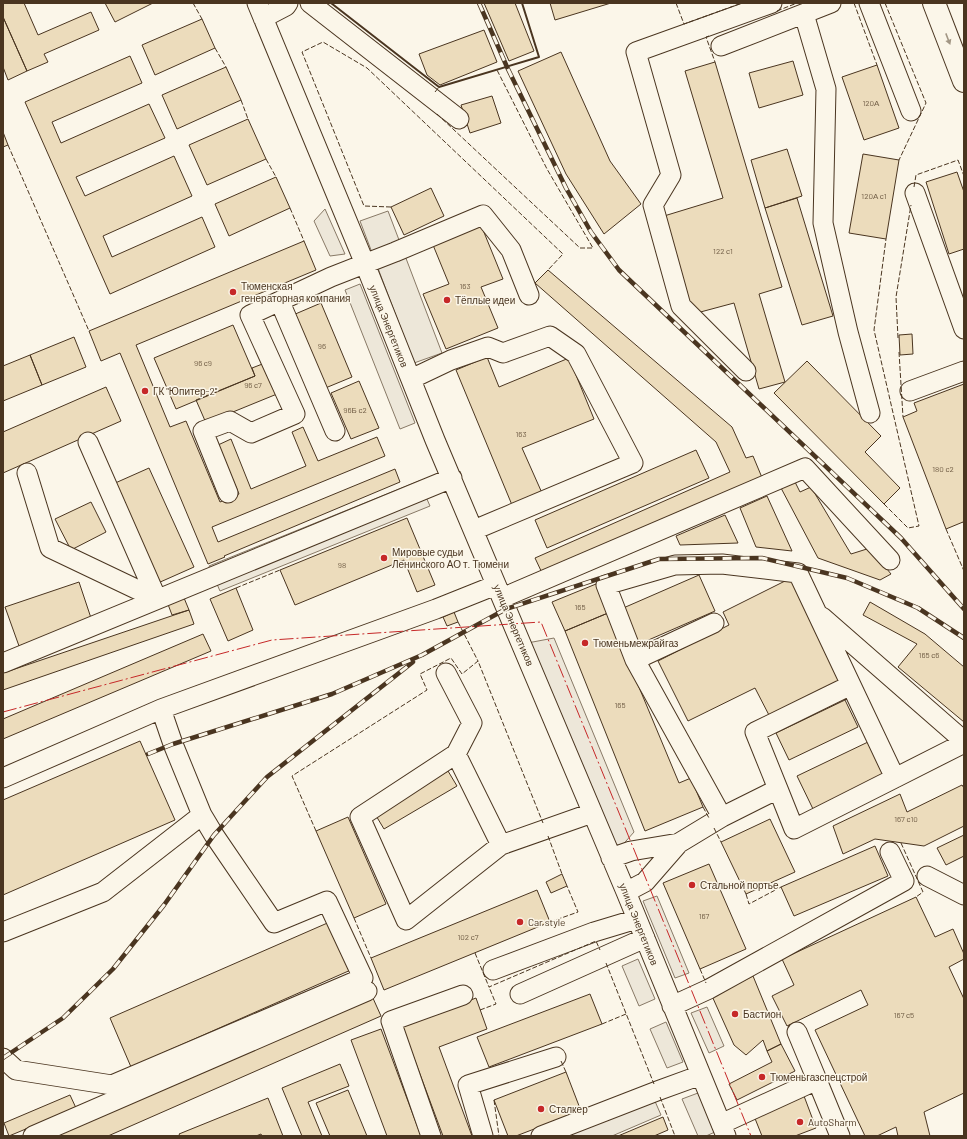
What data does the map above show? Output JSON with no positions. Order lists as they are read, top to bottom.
{
  "streets": {
    "street": ["улица Энергетиков"]
  },
  "places": [
    "Тюменская генераторная компания",
    "Тёплые идеи",
    "ГК \"Юпитер-2\"",
    "Мировые судьи Ленинского АО т. Тюмени",
    "Тюменьмежрайгаз",
    "Стальной портье",
    "Car style",
    "Бастион",
    "Тюменьгазспецстрой",
    "Сталкер",
    "AutoSharm"
  ],
  "house_numbers": [
    "120А",
    "120А с1",
    "122 с1",
    "163",
    "96",
    "96 с9",
    "96 с7",
    "96Б с2",
    "163",
    "180 с2",
    "98",
    "165",
    "165 с6",
    "165",
    "167 с10",
    "167",
    "102 с7",
    "167 с5"
  ]
}
